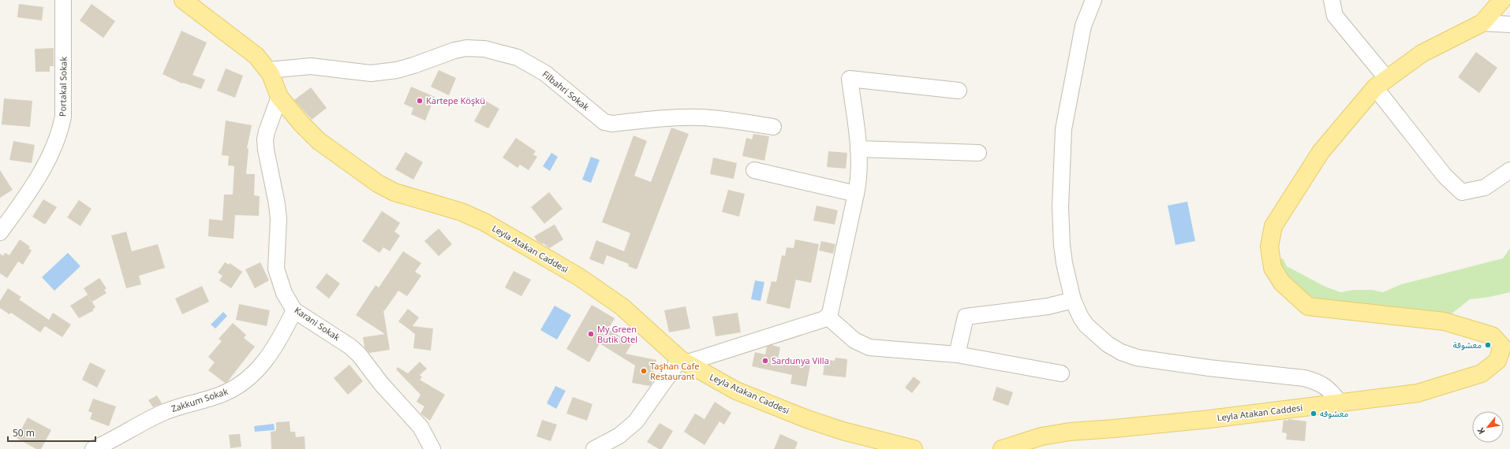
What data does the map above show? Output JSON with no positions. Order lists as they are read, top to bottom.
{
  "streets": {
    "main road": ["Leyla Atakan Caddesi"],
    "street": [
      "Portakal Sokak",
      "Filbahri Sokak",
      "Karani Sokak",
      "Zakkum Sokak"
    ]
  },
  "crossings": [
    ["Filbahri Sokak", "Leyla Atakan Caddesi"],
    ["Leyla Atakan Caddesi", "Karani Sokak"],
    ["Karani Sokak", "Zakkum Sokak"]
  ],
  "places": [
    "Kartepe Köşkü",
    "My Green Butik Otel",
    "معشوقة",
    "Sardunya Villa",
    "Taşhan Cafe Restaurant",
    "معشوقه"
  ],
  "scale_bar": "50 m",
  "north": "bottom left"
}
